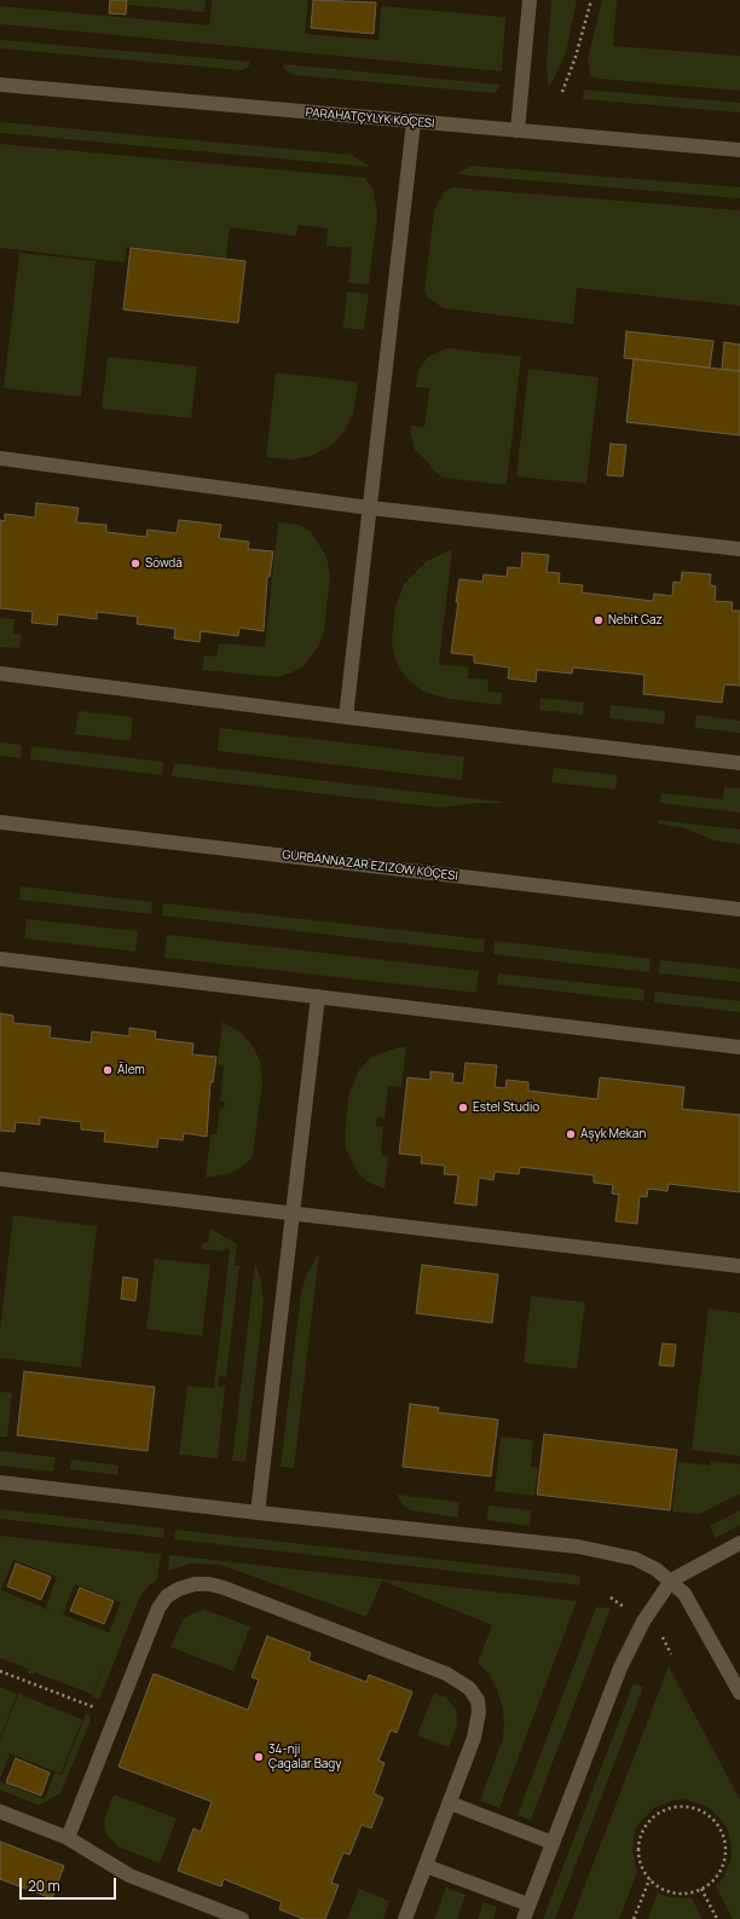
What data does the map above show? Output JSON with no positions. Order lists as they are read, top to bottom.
{
  "streets": {
    "street": ["PARAHATÇYLYK KÖÇESI", "GURBANNAZAR EZIZOW KÖÇESI"]
  },
  "places": [
    "Söwdä",
    "Nebit Gaz",
    "Älem",
    "Estel Studio",
    "Aşyk Mekan",
    "34-nji Çagalar Bagy"
  ],
  "scale_bar": "20 m"
}
